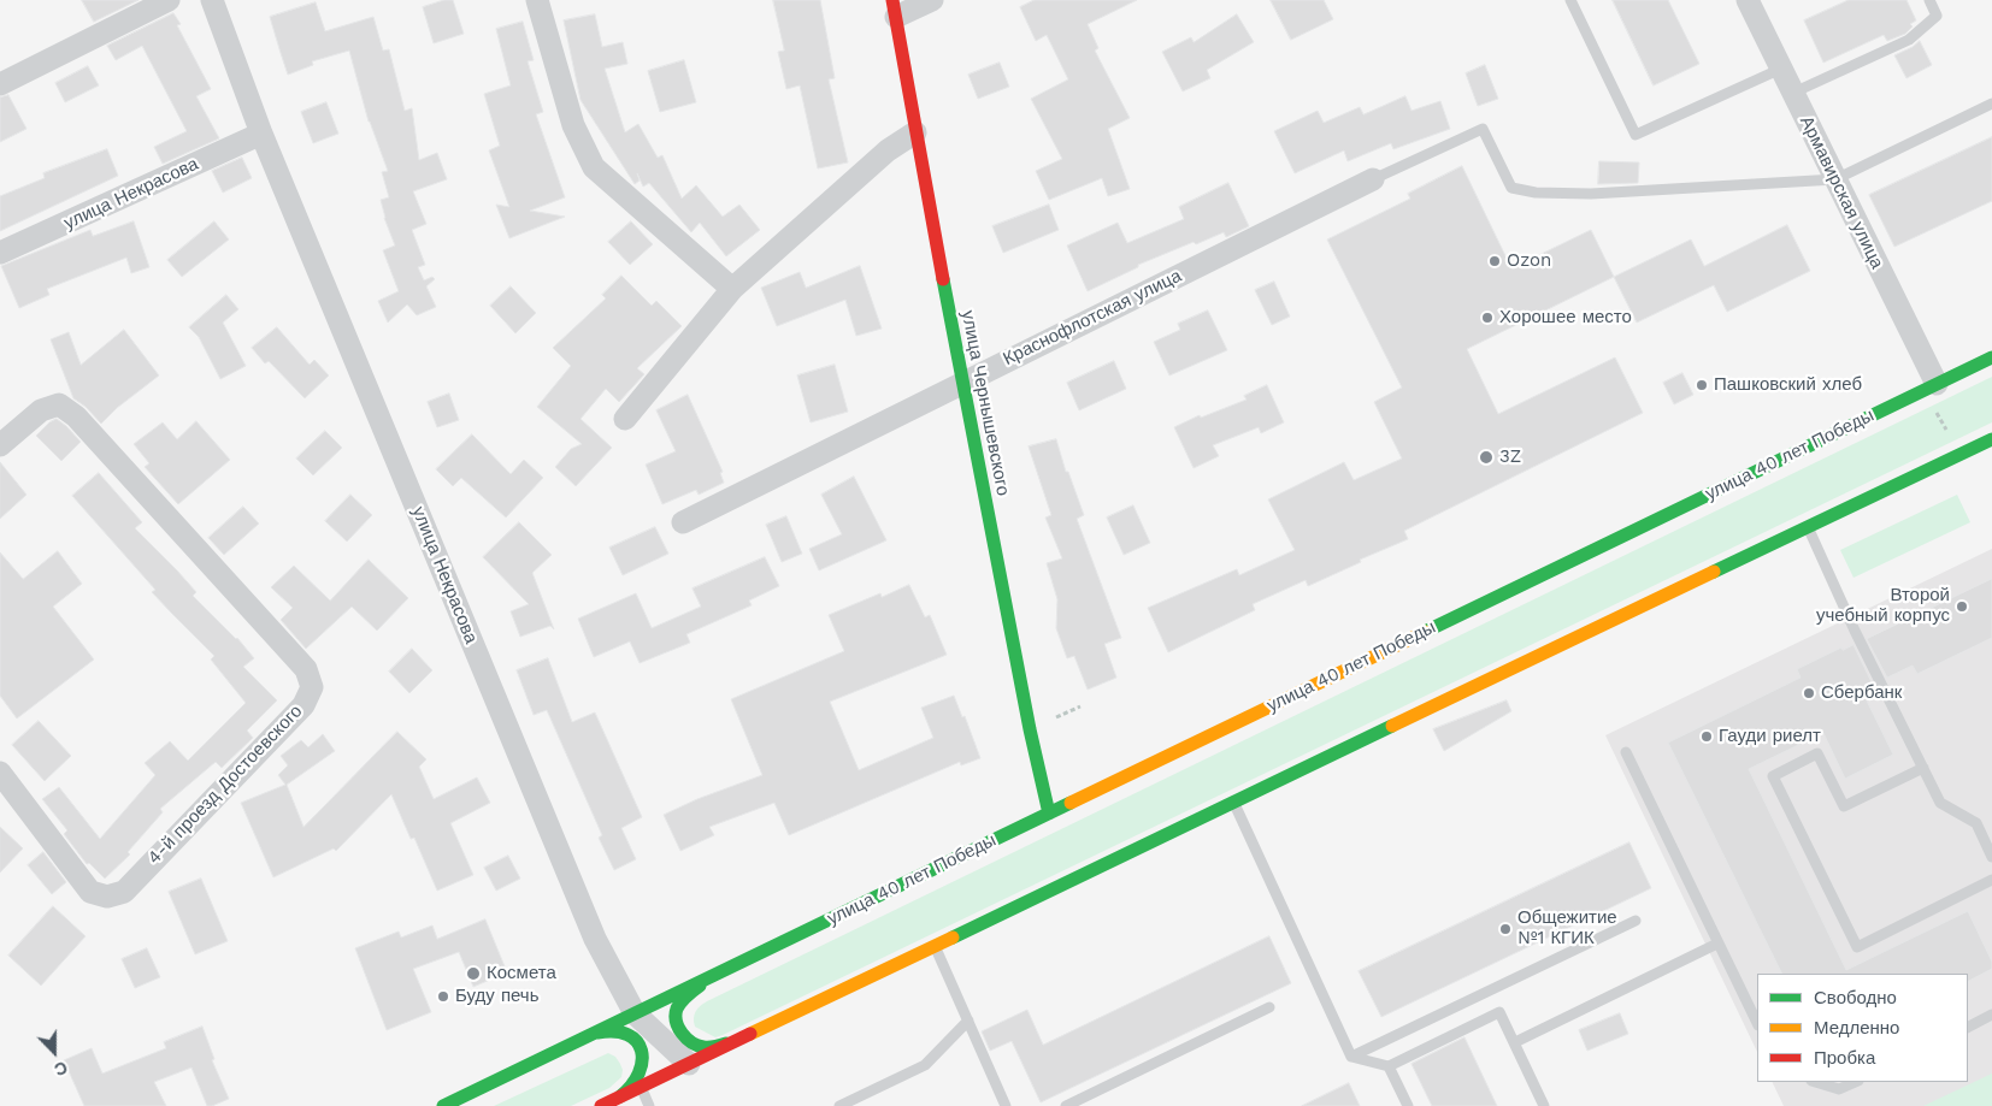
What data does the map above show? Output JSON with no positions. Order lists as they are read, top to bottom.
{
  "streets": {
    "main road": ["улица Чернышевского", "улица 40 лет Победы"],
    "street": [
      "Армавирская улица",
      "улица Некрасова",
      "Краснофлотская улица",
      "4-й проезд Достоевского"
    ]
  },
  "crossings": [
    ["Армавирская улица", "улица 40 лет Победы"],
    ["улица Некрасова", "улица 40 лет Победы"],
    ["Краснофлотская улица", "улица Чернышевского"],
    ["улица Чернышевского", "улица 40 лет Победы"]
  ],
  "places": [
    "Ozon",
    "Хорошее место",
    "Пашковский хлеб",
    "3Z",
    "Второй учебный корпус",
    "Сбербанк",
    "Гауди риелт",
    "Общежитие №1 КГИК",
    "Космета",
    "Буду печь"
  ],
  "legend": ["Свободно", "Медленно", "Пробка"],
  "north": "bottom"
}
